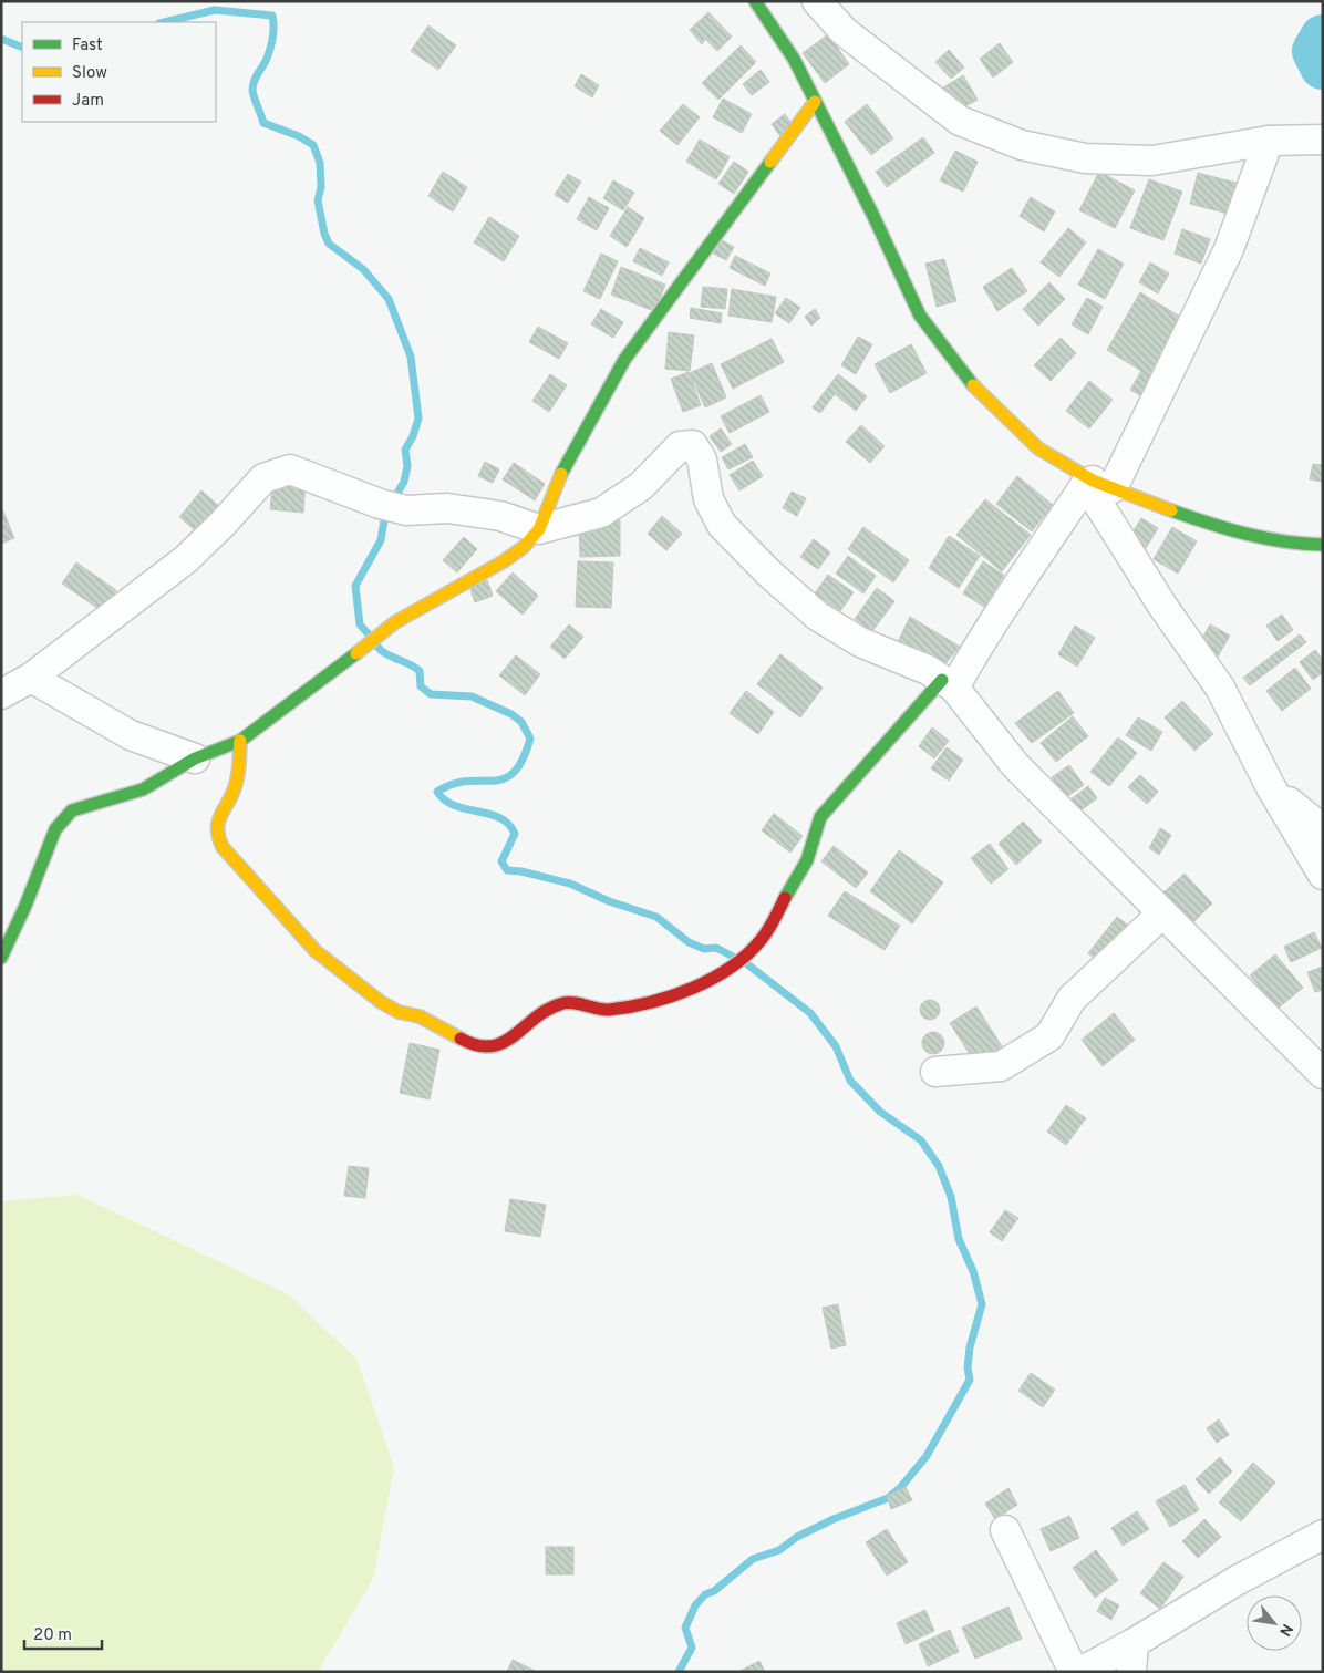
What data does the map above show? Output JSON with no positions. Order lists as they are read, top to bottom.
{
  "legend": ["Fast", "Slow", "Jam"],
  "scale_bar": "20 m",
  "north": "bottom right"
}
